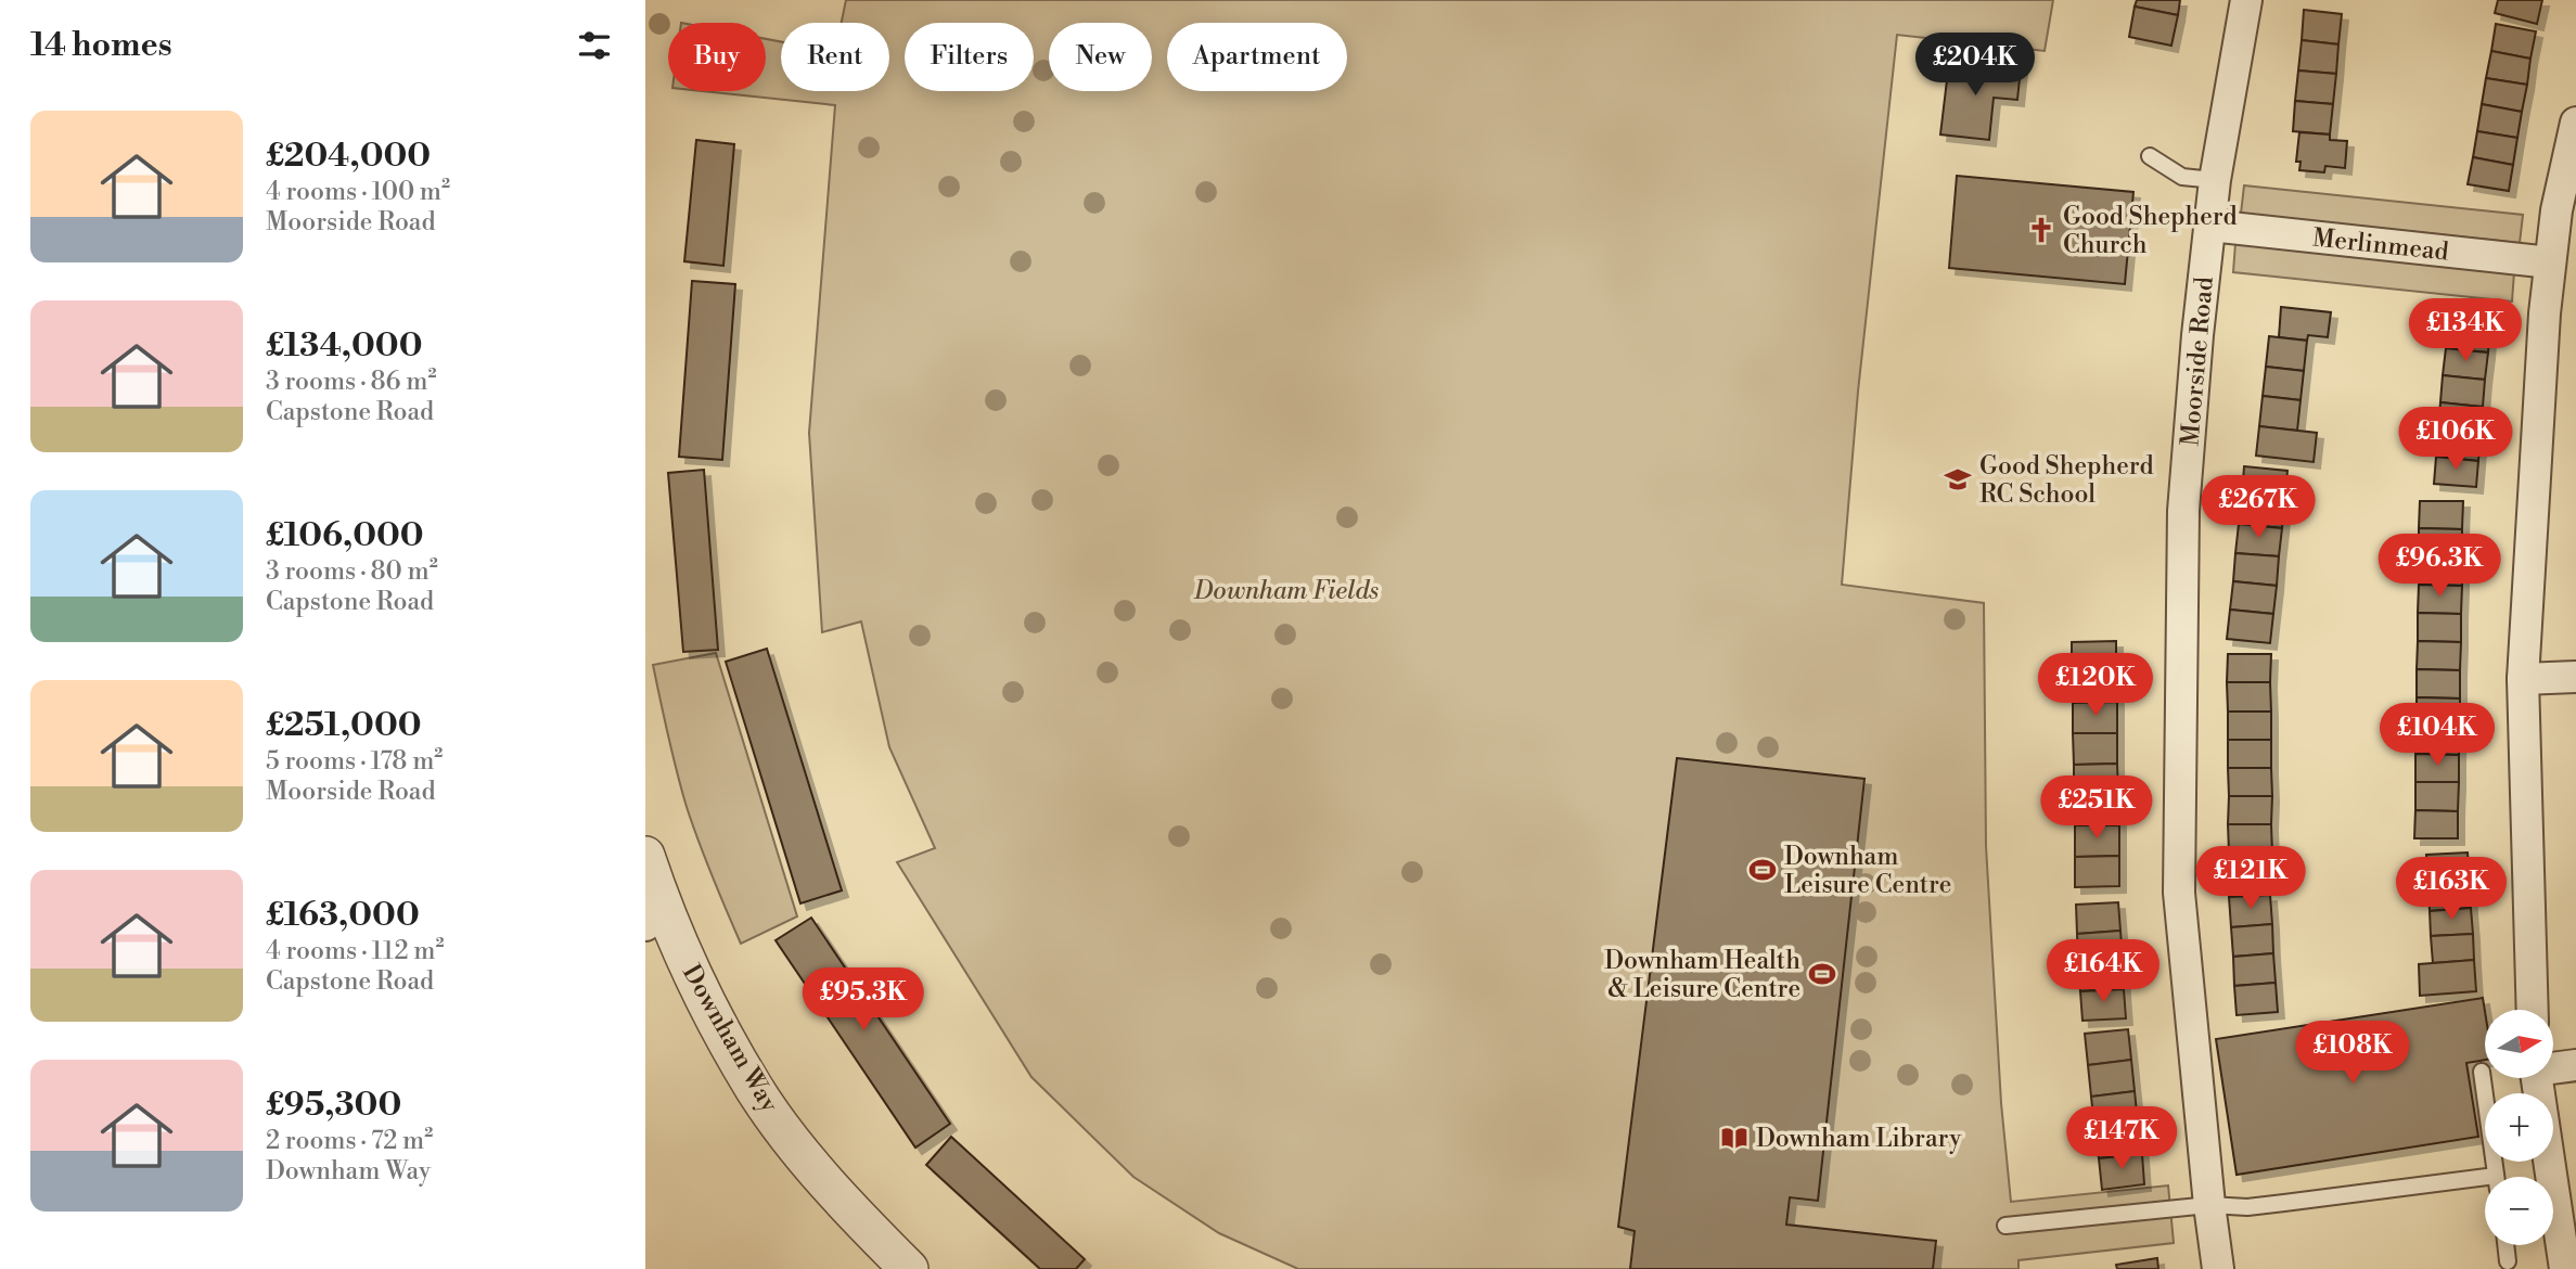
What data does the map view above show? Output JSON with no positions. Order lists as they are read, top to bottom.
{
  "streets": {
    "street": ["Merlinmead", "Moorside Road", "Downham Way"]
  },
  "crossings": [
    ["Merlinmead", "Moorside Road"]
  ],
  "parks": ["Downham Fields"],
  "places": {
    "church": ["Good Shepherd Church"],
    "school or university": ["Good Shepherd RC School"],
    "sports": ["Downham Leisure Centre", "Downham Health & Leisure Centre"],
    "library": ["Downham Library"]
  },
  "north": "right",
  "page": {
    "heading": "14 homes",
    "chip": [
      "Buy",
      "Rent",
      "Filters",
      "New",
      "Apartment"
    ],
    "price": [
      "£204K",
      "£134K",
      "£106K",
      "£267K",
      "£96.3K",
      "£120K",
      "£104K",
      "£251K",
      "£121K",
      "£163K",
      "£164K",
      "£95.3K",
      "£108K",
      "£147K"
    ],
    "list": [
      {
        "name": "£204,000",
        "note": "4 rooms · 100 m² · Moorside Road"
      },
      {
        "name": "£134,000",
        "note": "3 rooms · 86 m² · Capstone Road"
      },
      {
        "name": "£106,000",
        "note": "3 rooms · 80 m² · Capstone Road"
      },
      {
        "name": "£251,000",
        "note": "5 rooms · 178 m² · Moorside Road"
      },
      {
        "name": "£163,000",
        "note": "4 rooms · 112 m² · Capstone Road"
      },
      {
        "name": "£95,300",
        "note": "2 rooms · 72 m² · Downham Way"
      }
    ],
    "map_buttons": ["+", "−"]
  }
}
